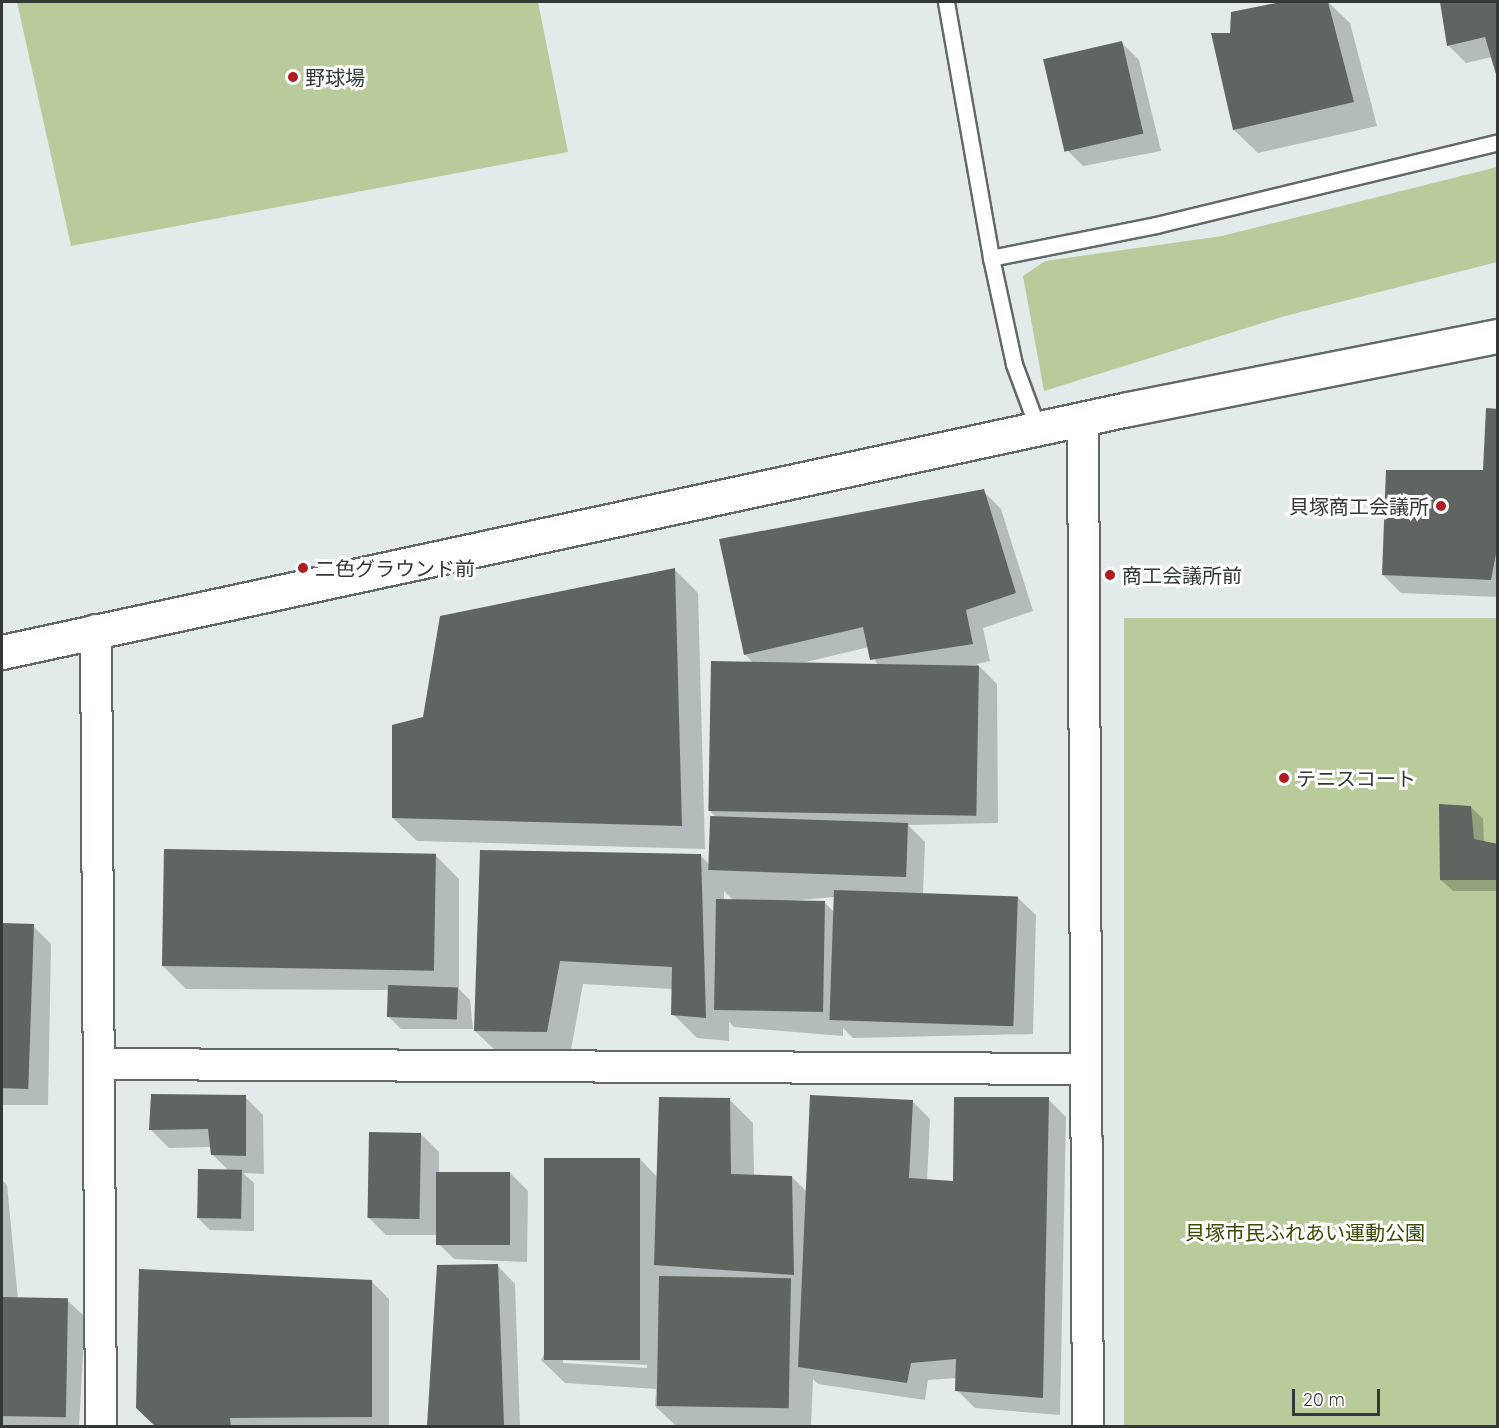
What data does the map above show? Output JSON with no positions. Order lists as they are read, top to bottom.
{
  "parks": ["貝塚市民ふれあい運動公園"],
  "places": [
    "野球場",
    "貝塚商工会議所",
    "二色グラウンド前",
    "商工会議所前",
    "テニスコート"
  ],
  "scale_bar": "20 m"
}
